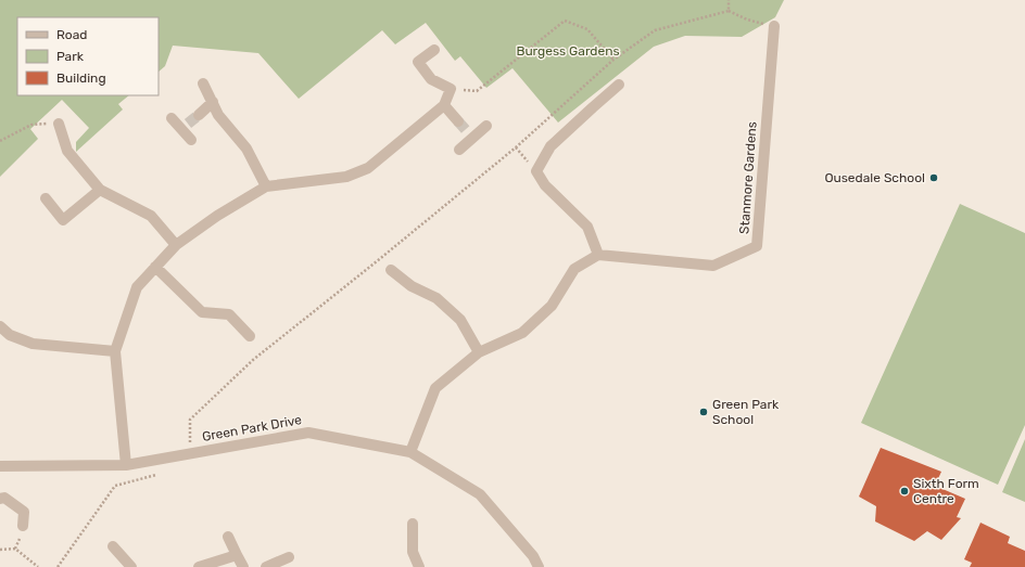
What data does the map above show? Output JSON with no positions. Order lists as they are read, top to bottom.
{
  "streets": {
    "street": ["Stanmore Gardens", "Green Park Drive"]
  },
  "parks": ["Burgess Gardens"],
  "places": ["Ousedale School", "Green Park School", "Sixth Form Centre"],
  "legend": ["Road", "Park", "Building"]
}
